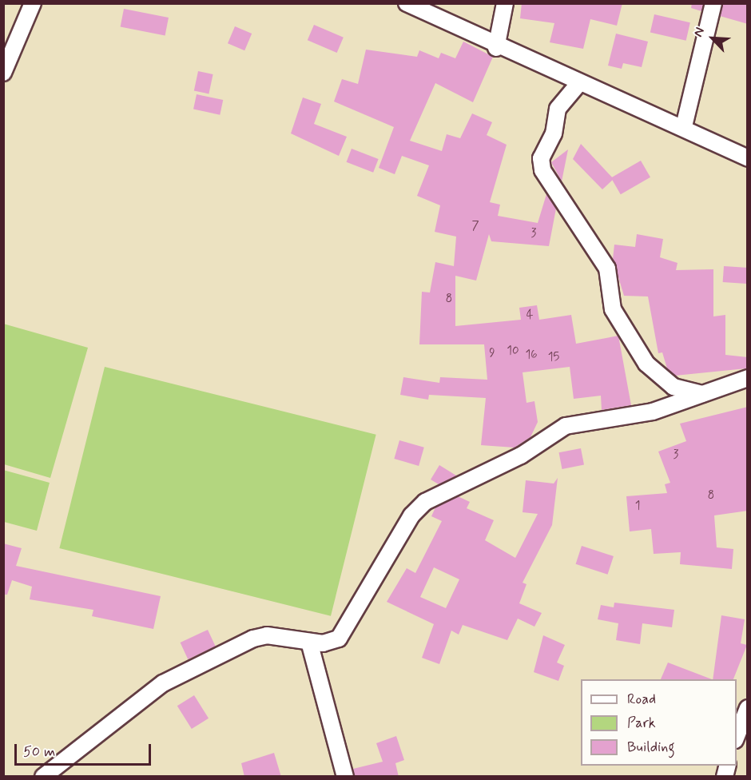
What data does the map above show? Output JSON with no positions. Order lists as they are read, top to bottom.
{
  "house_numbers": [
    "7",
    "3",
    "8",
    "4",
    "10",
    "9",
    "16",
    "15",
    "3",
    "8",
    "1"
  ],
  "legend": ["Road", "Park", "Building"],
  "scale_bar": "50 m",
  "north": "top left"
}
